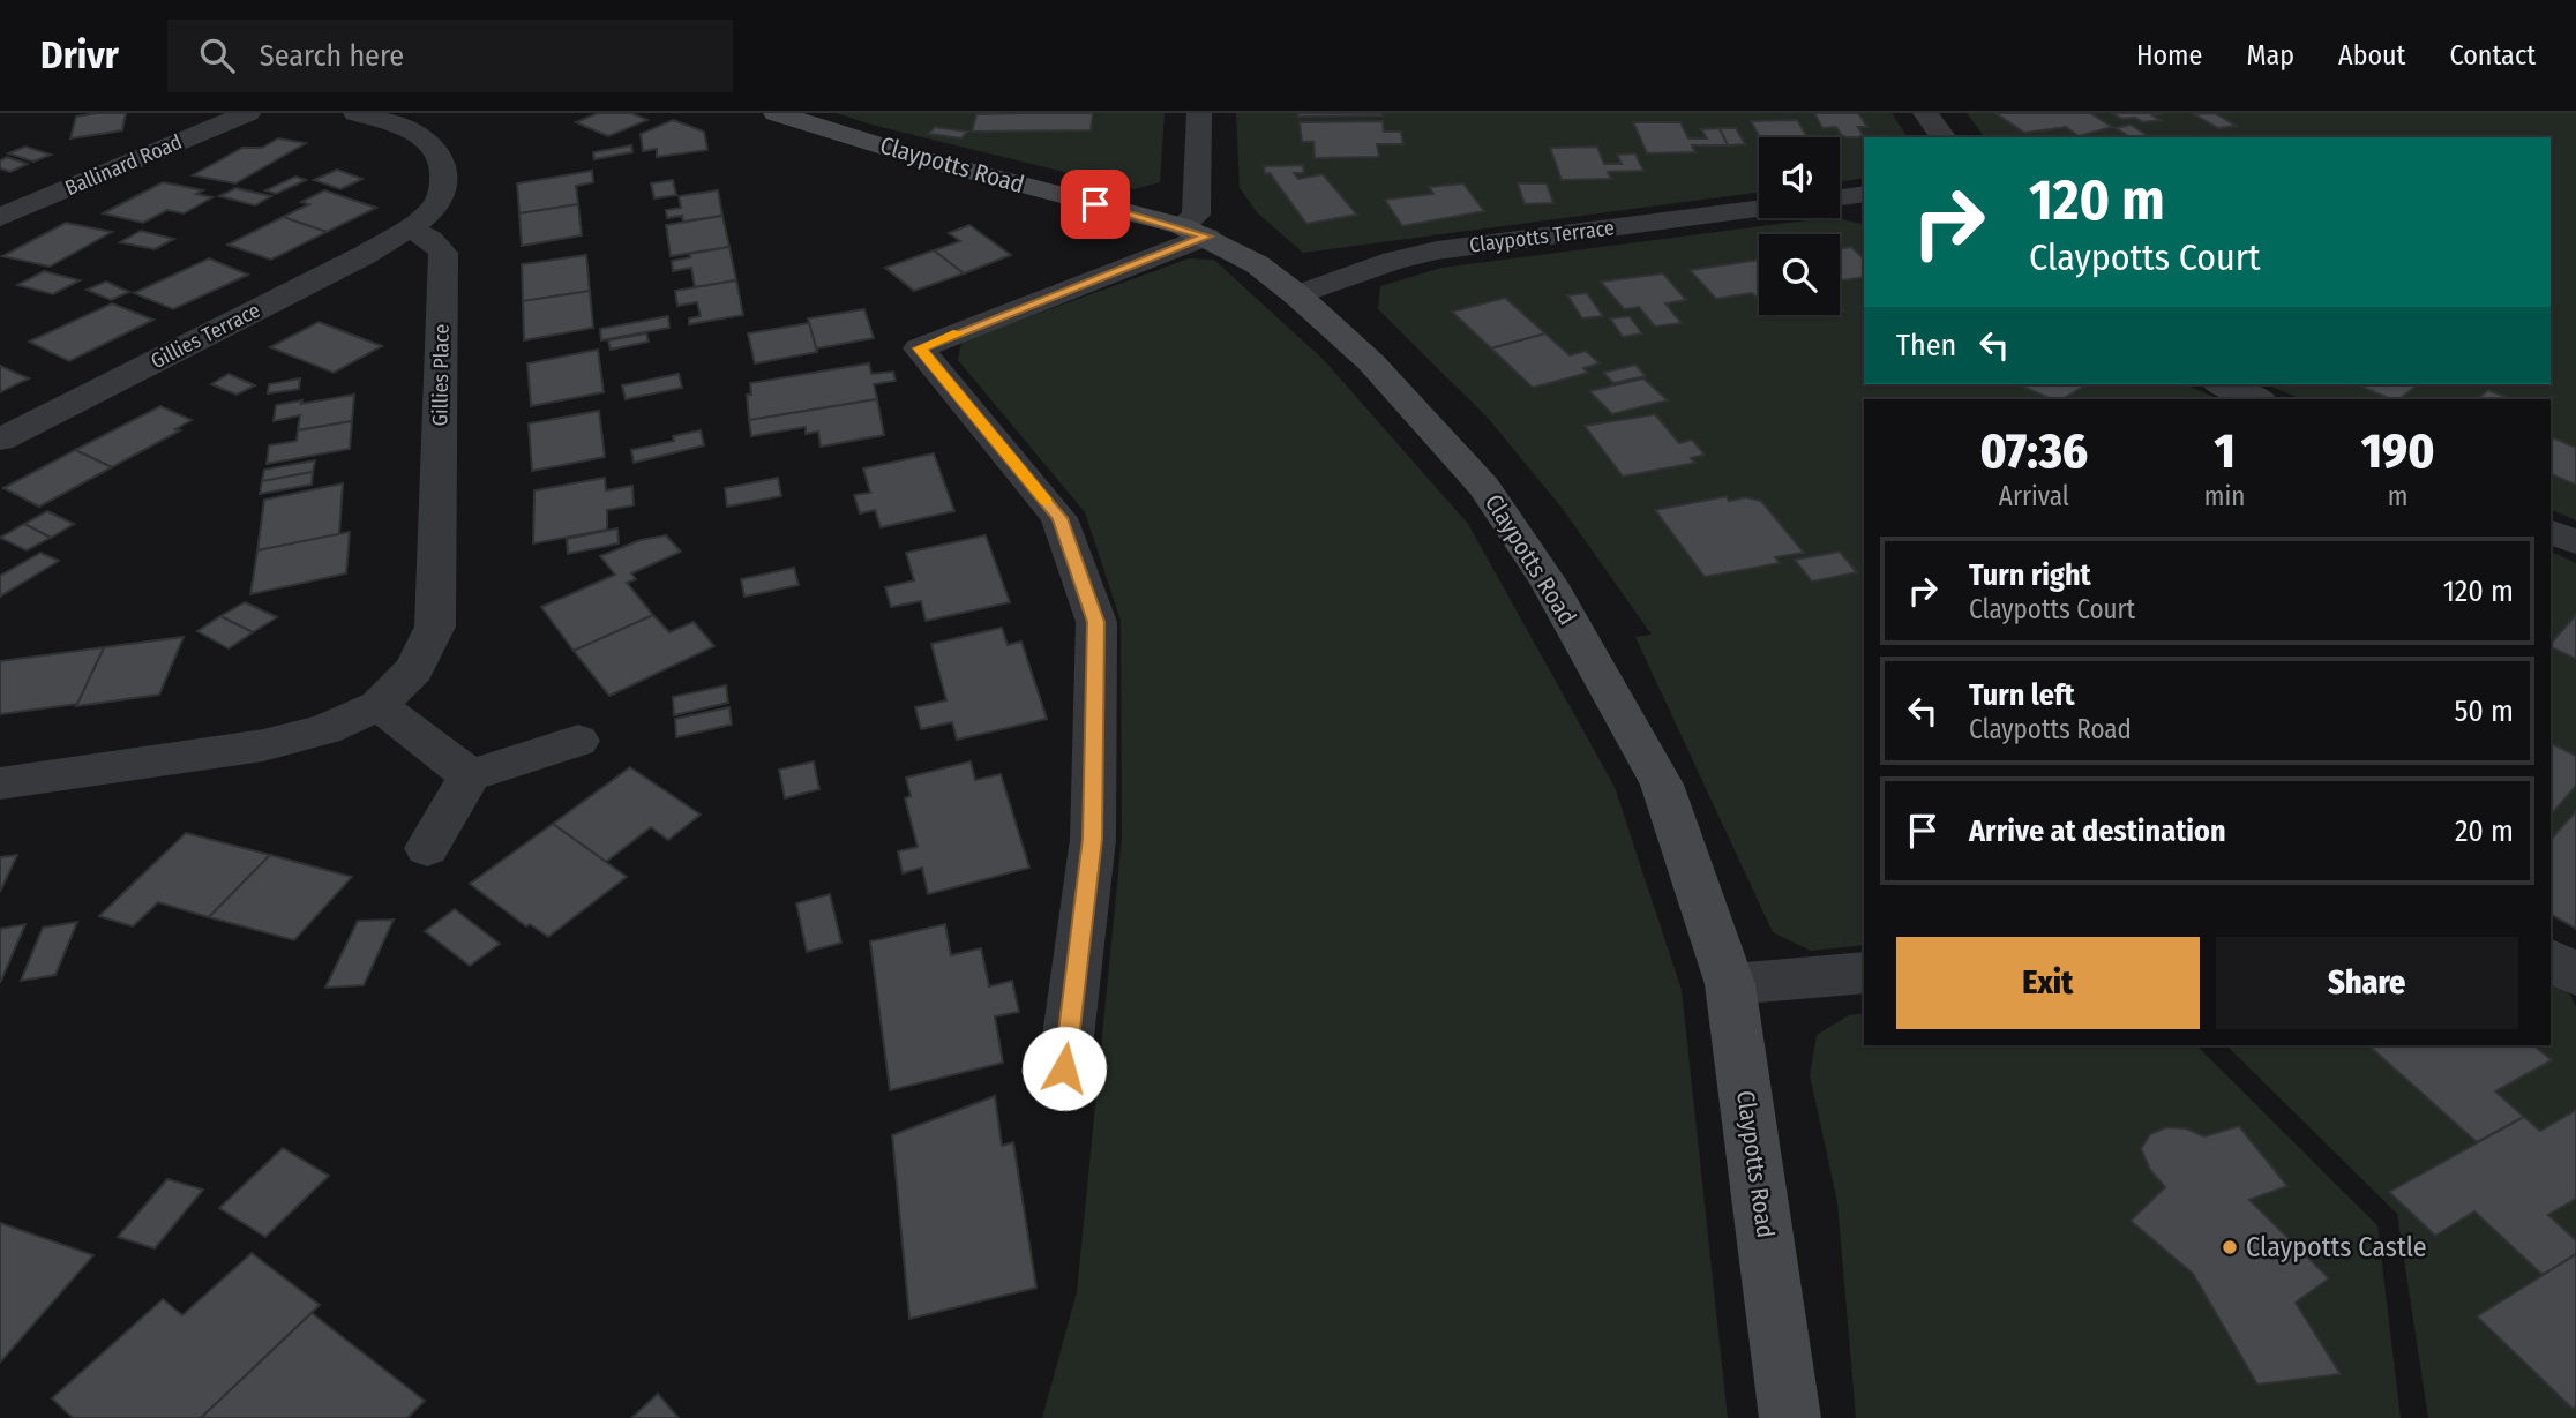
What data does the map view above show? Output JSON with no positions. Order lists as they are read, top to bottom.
{
  "streets": {
    "main road": ["Claypotts Road"],
    "street": [
      "Ballinard Road",
      "Claypotts Terrace",
      "Gillies Terrace",
      "Gillies Place"
    ]
  },
  "crossings": [
    ["Claypotts Road", "Claypotts Terrace"],
    ["Gillies Terrace", "Gillies Place"]
  ],
  "places": ["Claypotts Castle"],
  "page": {
    "header": "Drivr",
    "search": "Search here",
    "nav": [
      "Home",
      "Map",
      "About",
      "Contact"
    ],
    "turn": ["120 m", "Claypotts Court"],
    "then": "Then",
    "eta": [
      "07:36",
      "Arrival",
      "1",
      "min",
      "190",
      "m"
    ],
    "list": [
      {
        "name": "Turn right",
        "note": "Claypotts Court",
        "value": "120 m"
      },
      {
        "name": "Turn left",
        "note": "Claypotts Road",
        "value": "50 m"
      },
      {
        "name": "Arrive at destination",
        "value": "20 m"
      }
    ],
    "buttons": ["Exit", "Share"]
  }
}
